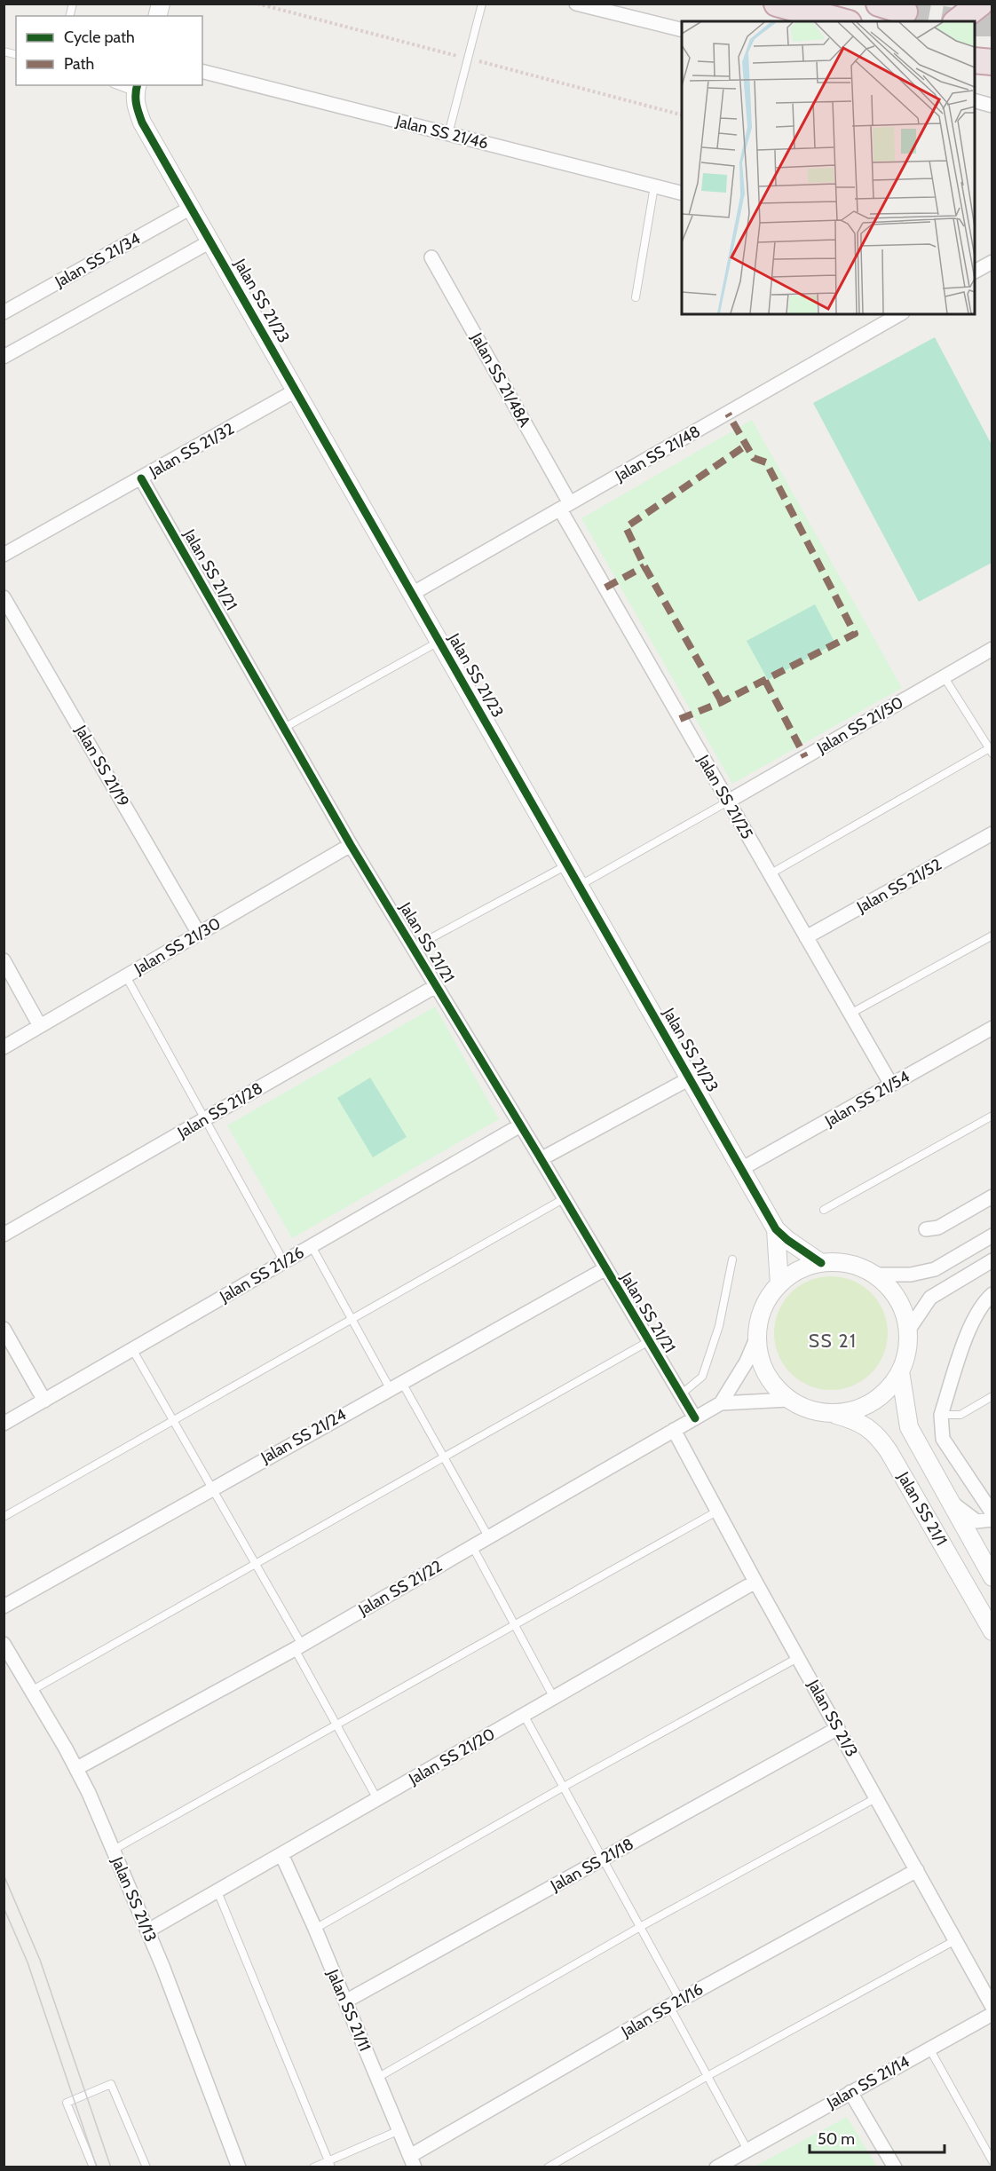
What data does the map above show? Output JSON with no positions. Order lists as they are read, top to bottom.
{
  "streets": {
    "street": [
      "Jalan SS 21/46",
      "Jalan SS 21/34",
      "Jalan SS 21/23",
      "Jalan SS 21/48A",
      "Jalan SS 21/32",
      "Jalan SS 21/48",
      "Jalan SS 21/21",
      "Jalan SS 21/50",
      "Jalan SS 21/19",
      "Jalan SS 21/25",
      "Jalan SS 21/52",
      "Jalan SS 21/30",
      "Jalan SS 21/54",
      "Jalan SS 21/28",
      "Jalan SS 21/26",
      "Jalan SS 21/24",
      "Jalan SS 21/1",
      "Jalan SS 21/22",
      "Jalan SS 21/3",
      "Jalan SS 21/20",
      "Jalan SS 21/18",
      "Jalan SS 21/13",
      "Jalan SS 21/11",
      "Jalan SS 21/16",
      "Jalan SS 21/14"
    ]
  },
  "crossings": [
    ["Jalan SS 21/34", "Jalan SS 21/23"],
    ["Jalan SS 21/23", "Jalan SS 21/32"],
    ["Jalan SS 21/23", "Jalan SS 21/48"],
    ["Jalan SS 21/23", "Jalan SS 21/54"],
    ["Jalan SS 21/23", "Jalan SS 21/1"],
    ["Jalan SS 21/23", "Jalan SS 21/22"],
    ["Jalan SS 21/48A", "Jalan SS 21/48"],
    ["Jalan SS 21/48A", "Jalan SS 21/25"],
    ["Jalan SS 21/32", "Jalan SS 21/21"],
    ["Jalan SS 21/48", "Jalan SS 21/25"],
    ["Jalan SS 21/21", "Jalan SS 21/30"],
    ["Jalan SS 21/21", "Jalan SS 21/28"],
    ["Jalan SS 21/21", "Jalan SS 21/26"],
    ["Jalan SS 21/21", "Jalan SS 21/24"],
    ["Jalan SS 21/21", "Jalan SS 21/22"],
    ["Jalan SS 21/50", "Jalan SS 21/25"],
    ["Jalan SS 21/19", "Jalan SS 21/30"],
    ["Jalan SS 21/25", "Jalan SS 21/52"],
    ["Jalan SS 21/25", "Jalan SS 21/54"],
    ["Jalan SS 21/1", "Jalan SS 21/22"],
    ["Jalan SS 21/22", "Jalan SS 21/3"],
    ["Jalan SS 21/22", "Jalan SS 21/13"],
    ["Jalan SS 21/3", "Jalan SS 21/20"],
    ["Jalan SS 21/3", "Jalan SS 21/18"],
    ["Jalan SS 21/3", "Jalan SS 21/16"],
    ["Jalan SS 21/20", "Jalan SS 21/13"],
    ["Jalan SS 21/20", "Jalan SS 21/11"],
    ["Jalan SS 21/18", "Jalan SS 21/11"],
    ["Jalan SS 21/11", "Jalan SS 21/16"]
  ],
  "districts": ["SS 21"],
  "legend": ["Cycle path", "Path"],
  "scale_bar": "50 m"
}
